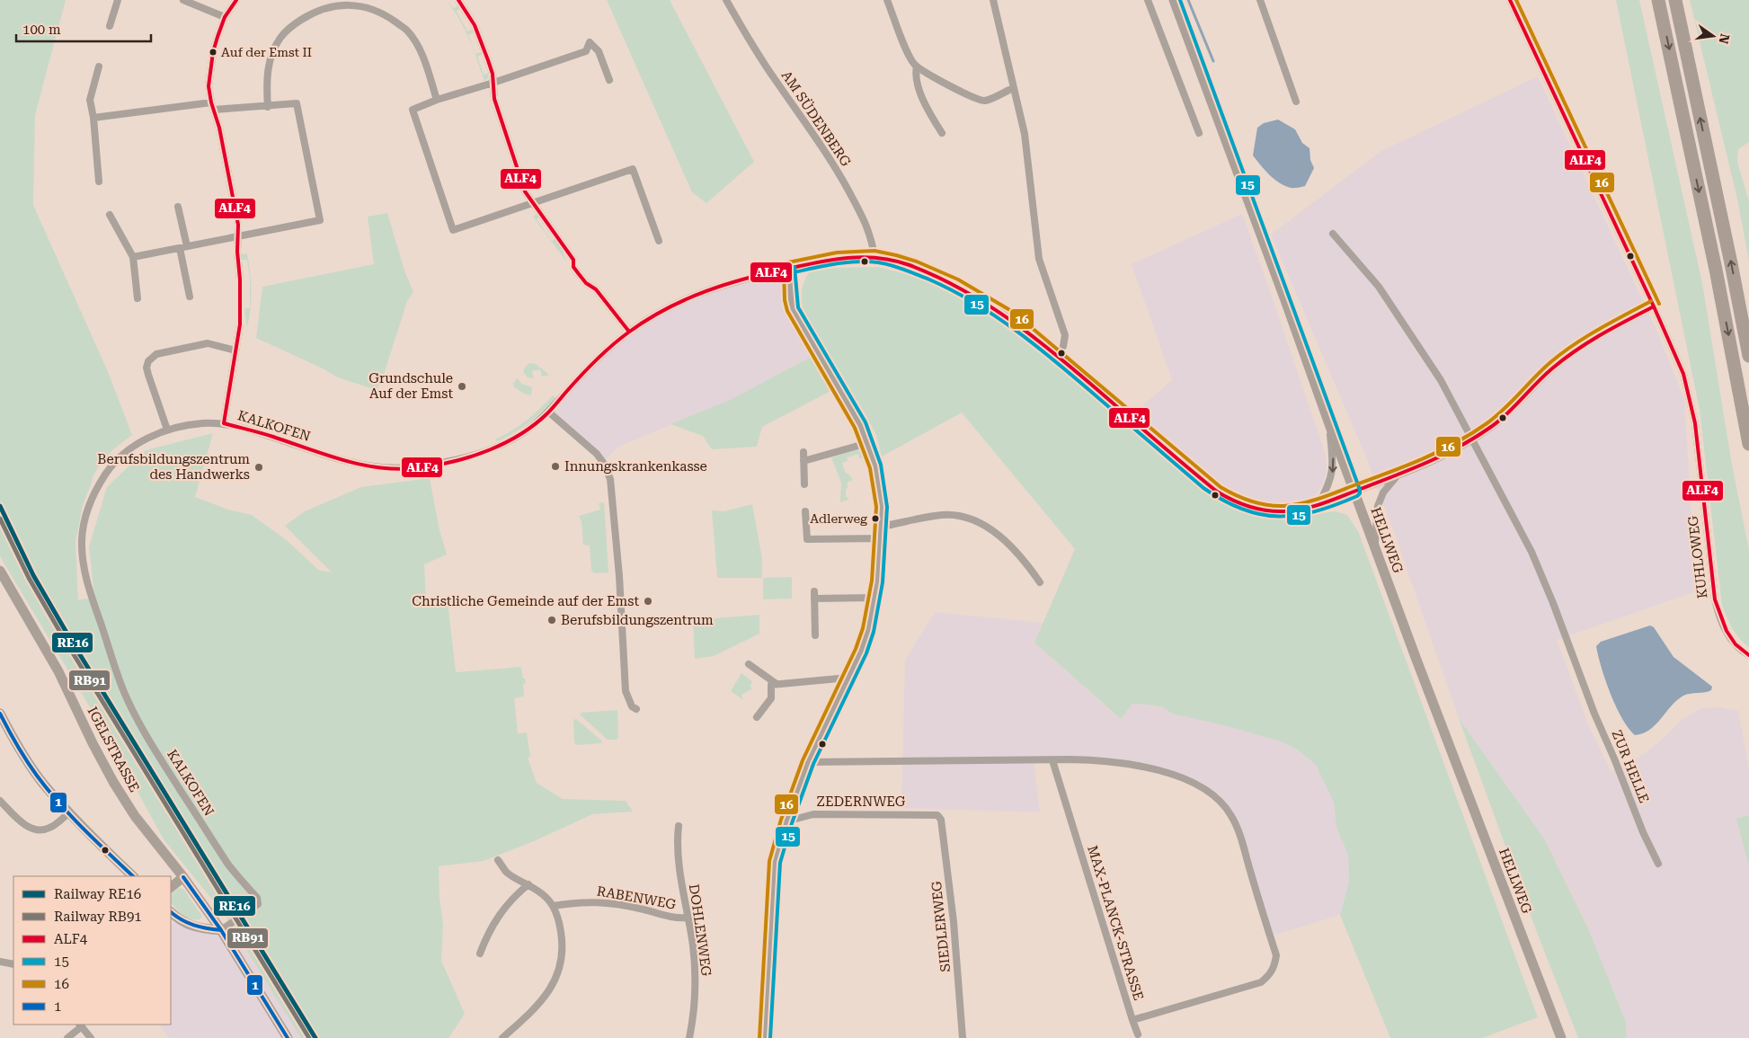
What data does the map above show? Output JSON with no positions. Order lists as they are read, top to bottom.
{
  "streets": {
    "street": [
      "AM SÜDENBERG",
      "KALKOFEN",
      "HELLWEG",
      "KUHLOWEG",
      "IGELSTRASSE",
      "ZUR HELLE",
      "ZEDERNWEG",
      "RABENWEG",
      "MAX-PLANCK-STRASSE",
      "SIEDLERWEG",
      "DOHLENWEG"
    ]
  },
  "crossings": [
    ["AM SÜDENBERG", "KALKOFEN"],
    ["KALKOFEN", "HELLWEG"],
    ["KALKOFEN", "KUHLOWEG"],
    ["KALKOFEN", "IGELSTRASSE"],
    ["KALKOFEN", "ZUR HELLE"],
    ["ZEDERNWEG", "SIEDLERWEG"],
    ["RABENWEG", "DOHLENWEG"]
  ],
  "places": [
    "Auf der Emst II",
    "Grundschule Auf der Emst",
    "Innungskrankenkasse",
    "Berufsbildungszentrum des Handwerks",
    "Adlerweg",
    "Christliche Gemeinde auf der Emst",
    "Berufsbildungszentrum"
  ],
  "lines": [
    "transit line ALF4",
    "transit line 15",
    "transit line 16",
    "rail line RE16",
    "rail line RB91",
    "transit line 1"
  ],
  "legend": [
    "Railway RE16",
    "Railway RB91",
    "ALF4",
    "15",
    "16",
    "1"
  ],
  "scale_bar": "100 m",
  "north": "right"
}
